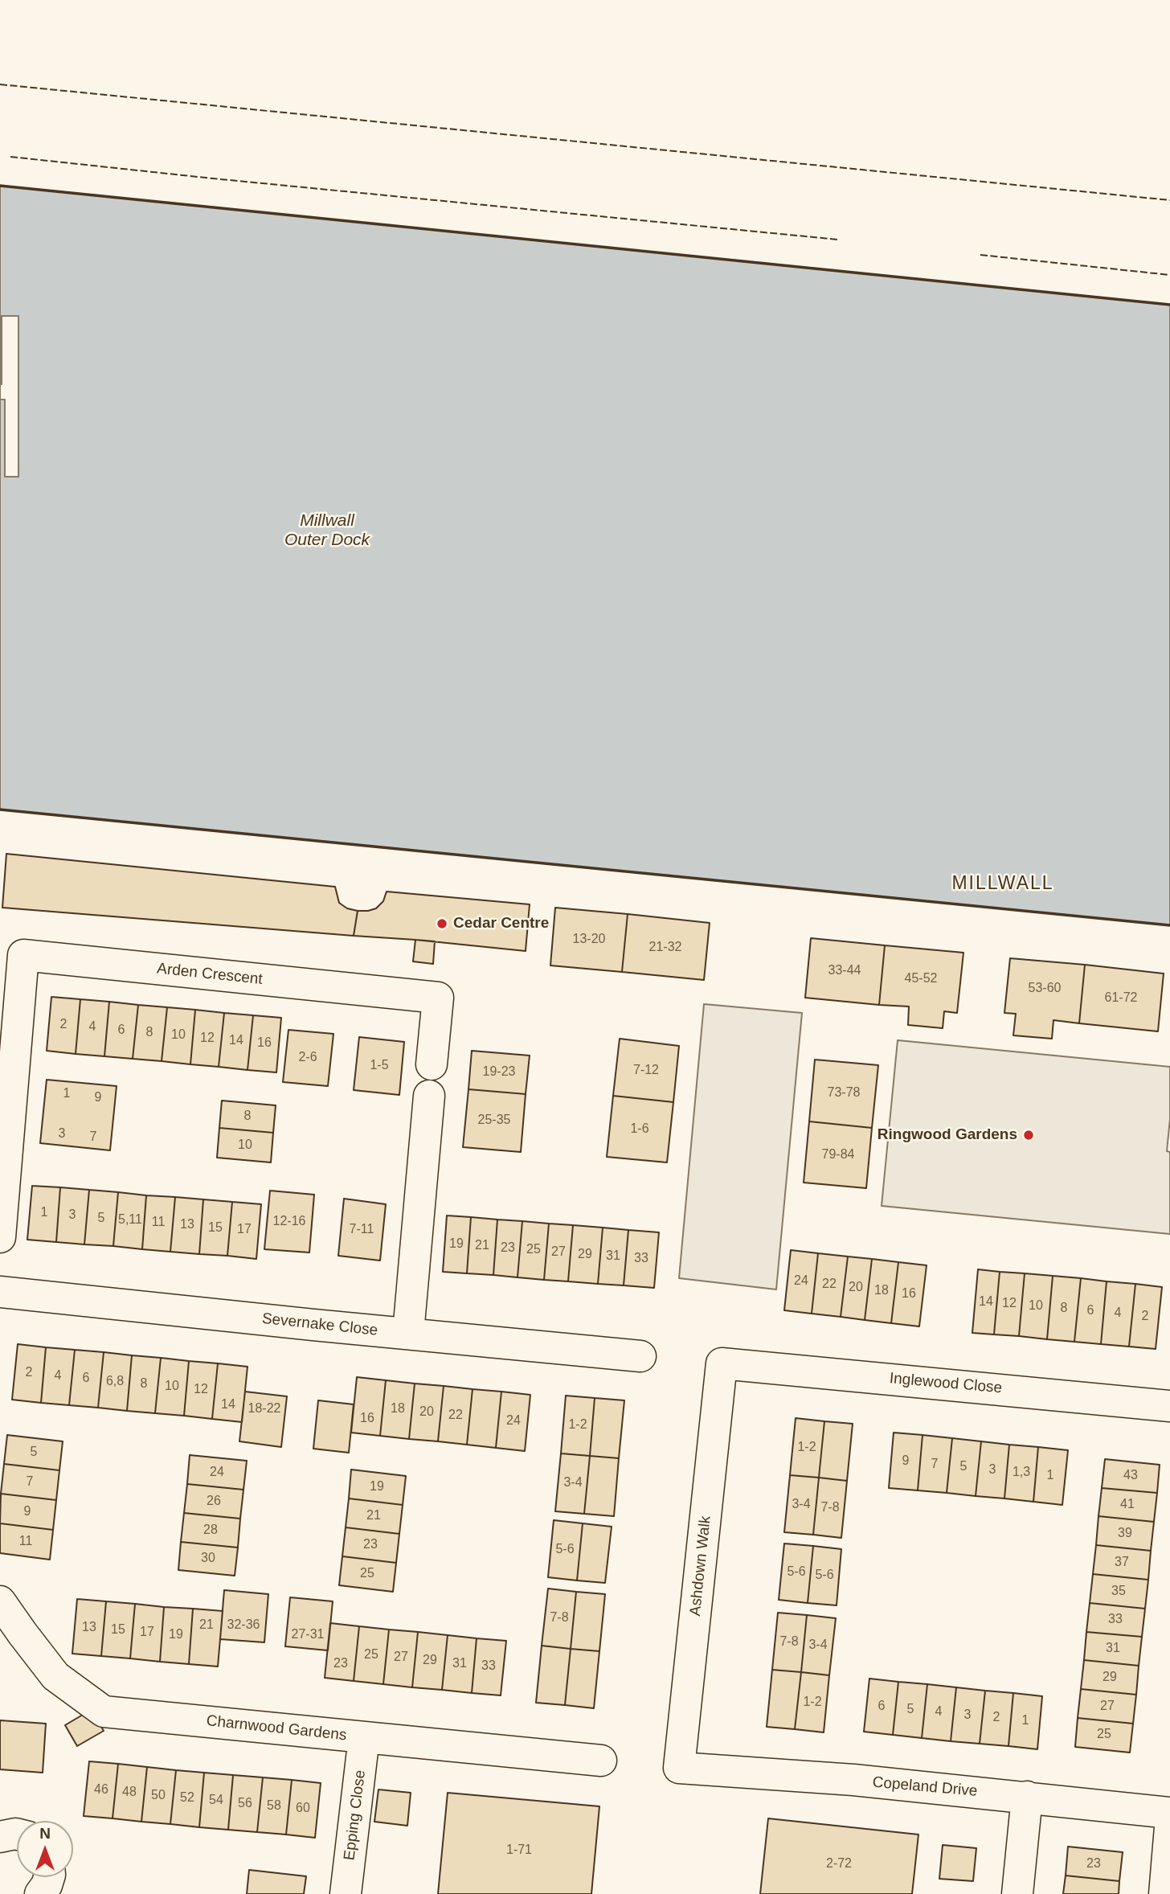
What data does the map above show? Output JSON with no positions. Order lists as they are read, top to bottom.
{
  "streets": {
    "street": [
      "Arden Crescent",
      "Severnake Close",
      "Inglewood Close",
      "Ashdown Walk",
      "Charnwood Gardens",
      "Copeland Drive",
      "Epping Close"
    ]
  },
  "crossings": [
    ["Inglewood Close", "Ashdown Walk"],
    ["Ashdown Walk", "Copeland Drive"],
    ["Charnwood Gardens", "Epping Close"]
  ],
  "districts": ["MILLWALL"],
  "water": ["Millwall Outer Dock"],
  "places": ["Cedar Centre", "Ringwood Gardens"],
  "house_numbers": [
    "13-20",
    "21-32",
    "33-44",
    "45-52",
    "53-60",
    "61-72",
    "2",
    "4",
    "6",
    "8",
    "10",
    "12",
    "14",
    "16",
    "2-6",
    "1-5",
    "7-12",
    "19-23",
    "73-78",
    "1",
    "9",
    "8",
    "25-35",
    "1-6",
    "3",
    "7",
    "10",
    "79-84",
    "1",
    "3",
    "5",
    "5,11",
    "12-16",
    "11",
    "13",
    "15",
    "17",
    "7-11",
    "19",
    "21",
    "23",
    "25",
    "27",
    "29",
    "31",
    "33",
    "24",
    "22",
    "20",
    "18",
    "16",
    "14",
    "12",
    "10",
    "8",
    "6",
    "4",
    "2",
    "2",
    "4",
    "6",
    "6,8",
    "8",
    "10",
    "12",
    "14",
    "18-22",
    "18",
    "20",
    "22",
    "16",
    "24",
    "1-2",
    "1-2",
    "5",
    "9",
    "7",
    "5",
    "3",
    "24",
    "1,3",
    "1",
    "43",
    "7",
    "3-4",
    "19",
    "26",
    "3-4",
    "41",
    "7-8",
    "9",
    "21",
    "28",
    "39",
    "11",
    "23",
    "5-6",
    "30",
    "37",
    "5-6",
    "25",
    "5-6",
    "35",
    "7-8",
    "33",
    "21",
    "32-36",
    "13",
    "15",
    "17",
    "19",
    "27-31",
    "7-8",
    "3-4",
    "31",
    "25",
    "27",
    "29",
    "23",
    "31",
    "33",
    "29",
    "1-2",
    "6",
    "27",
    "5",
    "4",
    "3",
    "2",
    "1",
    "25",
    "46",
    "48",
    "50",
    "52",
    "54",
    "56",
    "58",
    "60",
    "1-71",
    "2-72",
    "23"
  ],
  "north": "top"
}
